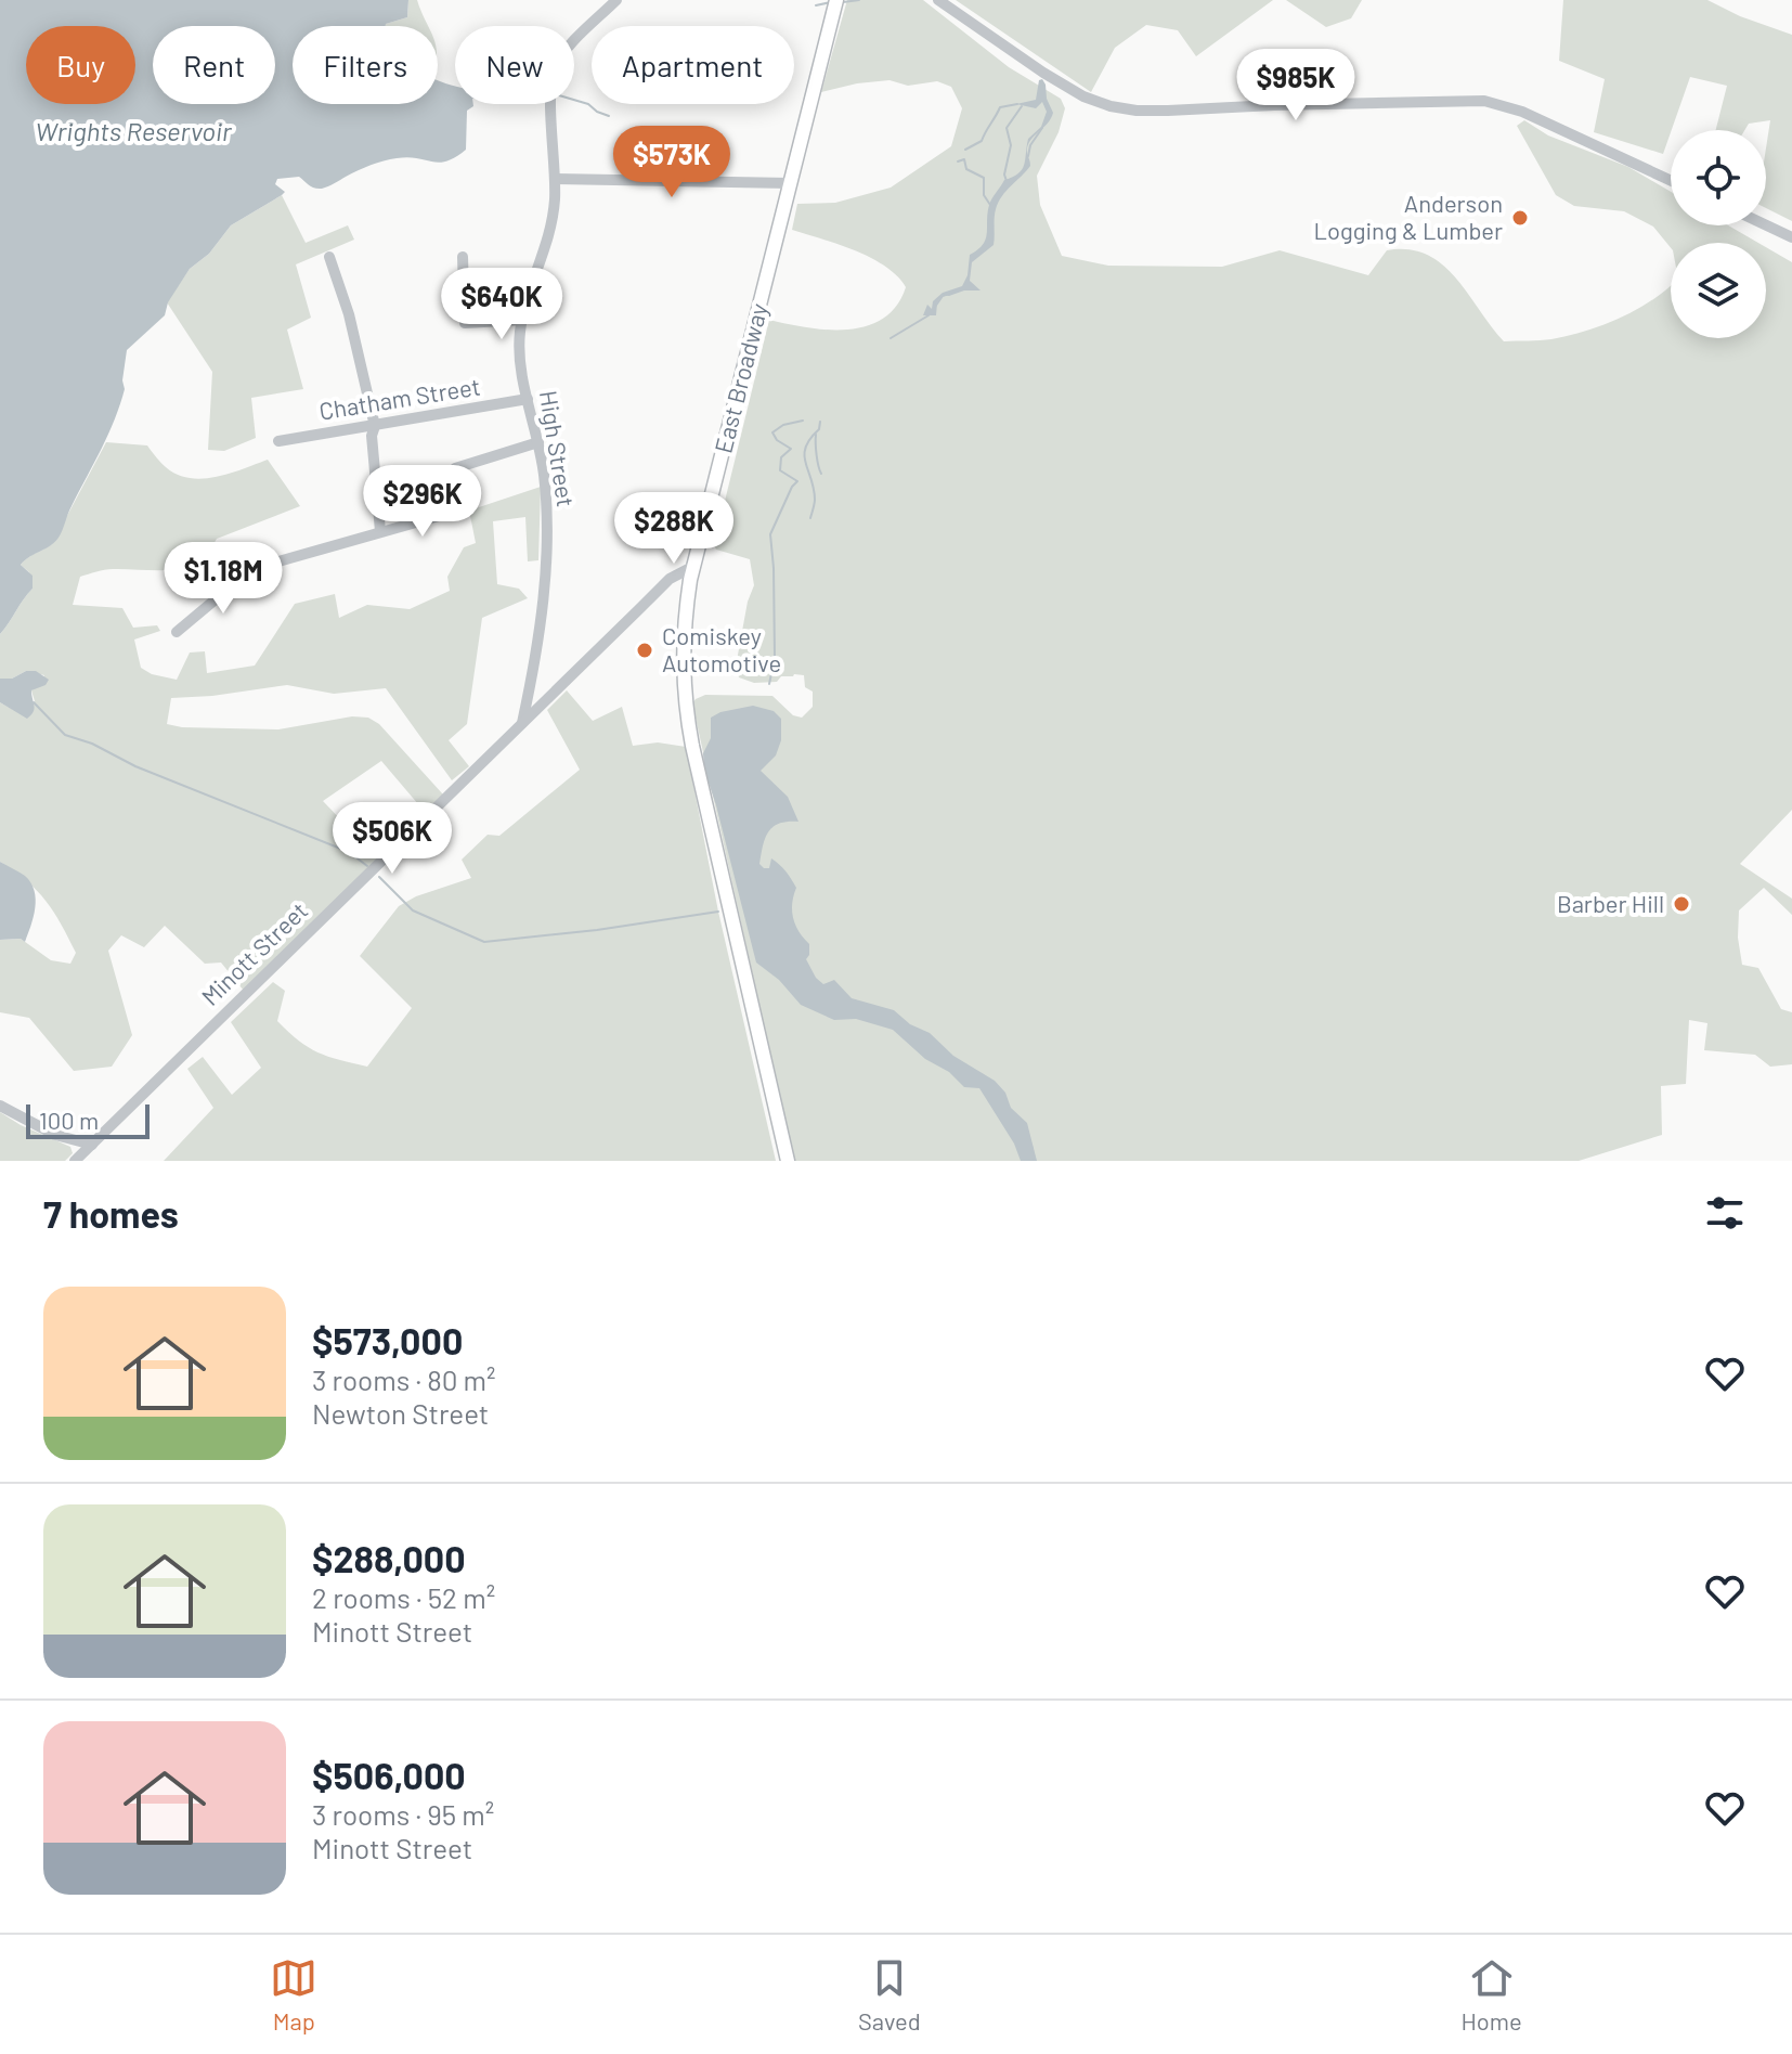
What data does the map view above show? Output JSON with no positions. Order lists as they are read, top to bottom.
{
  "streets": {
    "main road": ["East Broadway"],
    "street": ["Chatham Street", "High Street", "Minott Street"]
  },
  "crossings": [
    ["East Broadway", "Minott Street"],
    ["Chatham Street", "High Street"],
    ["High Street", "Minott Street"]
  ],
  "water": ["Wrights Reservoir"],
  "places": ["Anderson Logging & Lumber", "Comiskey Automotive", "Barber Hill"],
  "scale_bar": "100 m",
  "page": {
    "chip": [
      "Buy",
      "Rent",
      "Filters",
      "New",
      "Apartment"
    ],
    "price": [
      "$985K",
      "$573K",
      "$640K",
      "$296K",
      "$288K",
      "$1.18M",
      "$506K"
    ],
    "scale": "100 m",
    "heading": "7 homes",
    "list": [
      {
        "name": "$573,000",
        "note": "3 rooms · 80 m² · Newton Street"
      },
      {
        "name": "$288,000",
        "note": "2 rooms · 52 m² · Minott Street"
      },
      {
        "name": "$506,000",
        "note": "3 rooms · 95 m² · Minott Street"
      }
    ],
    "tabs": ["Map", "Saved", "Home"]
  }
}
